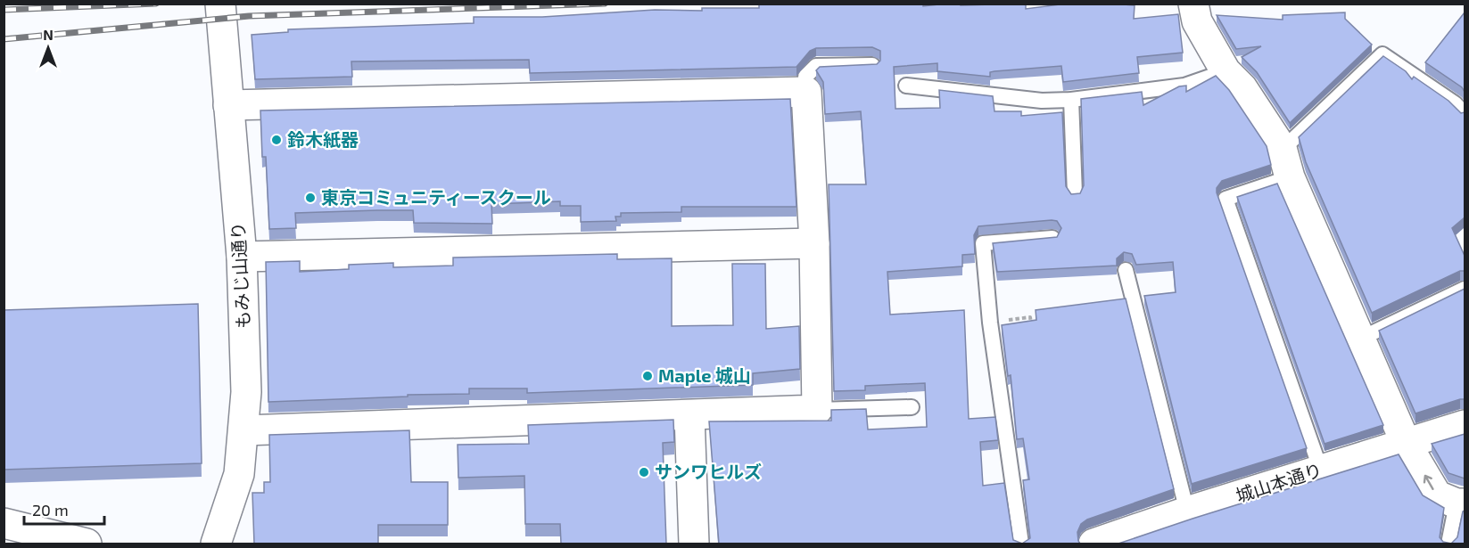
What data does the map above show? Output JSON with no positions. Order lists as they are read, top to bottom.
{
  "streets": {
    "street": ["もみじ山通り", "城山本通り"]
  },
  "places": [
    "鈴木紙器",
    "東京コミュニティースクール",
    "Maple 城山",
    "サンワヒルズ"
  ],
  "scale_bar": "20 m",
  "north": "top"
}
